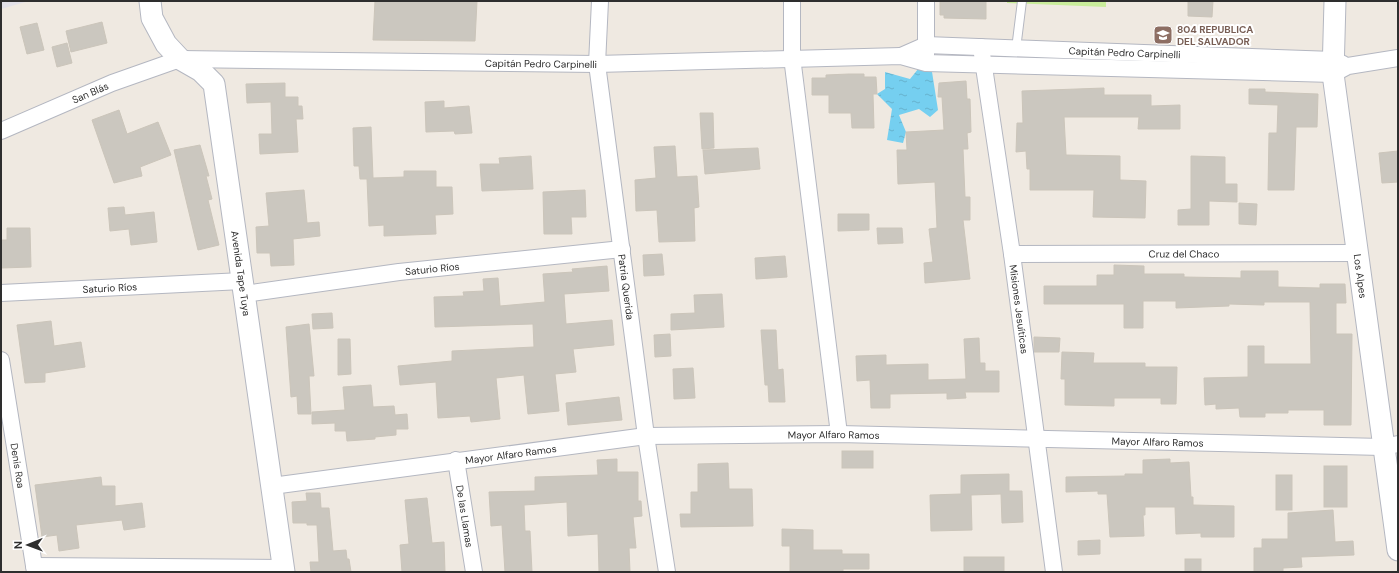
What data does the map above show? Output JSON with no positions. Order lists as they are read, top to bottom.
{
  "streets": {
    "street": [
      "Capitán Pedro Carpinelli",
      "San Blás",
      "Cruz del Chaco",
      "Saturio Ríos",
      "Avenida Tape Tuya",
      "Los Alpes",
      "Patria Querida",
      "Misiones Jesuíticas",
      "Mayor Alfaro Ramos",
      "Denis Roa",
      "De las Llamas"
    ]
  },
  "crossings": [
    ["Capitán Pedro Carpinelli", "San Blás"],
    ["Capitán Pedro Carpinelli", "Avenida Tape Tuya"],
    ["Capitán Pedro Carpinelli", "Los Alpes"],
    ["Capitán Pedro Carpinelli", "Patria Querida"],
    ["Capitán Pedro Carpinelli", "Misiones Jesuíticas"],
    ["San Blás", "Avenida Tape Tuya"],
    ["Cruz del Chaco", "Los Alpes"],
    ["Cruz del Chaco", "Misiones Jesuíticas"],
    ["Saturio Ríos", "Avenida Tape Tuya"],
    ["Saturio Ríos", "Patria Querida"],
    ["Avenida Tape Tuya", "Mayor Alfaro Ramos"],
    ["Los Alpes", "Mayor Alfaro Ramos"],
    ["Patria Querida", "Mayor Alfaro Ramos"],
    ["Misiones Jesuíticas", "Mayor Alfaro Ramos"],
    ["Mayor Alfaro Ramos", "De las Llamas"]
  ],
  "places": {
    "school or university": ["804 REPUBLICA DEL SALVADOR"]
  },
  "north": "left"
}
